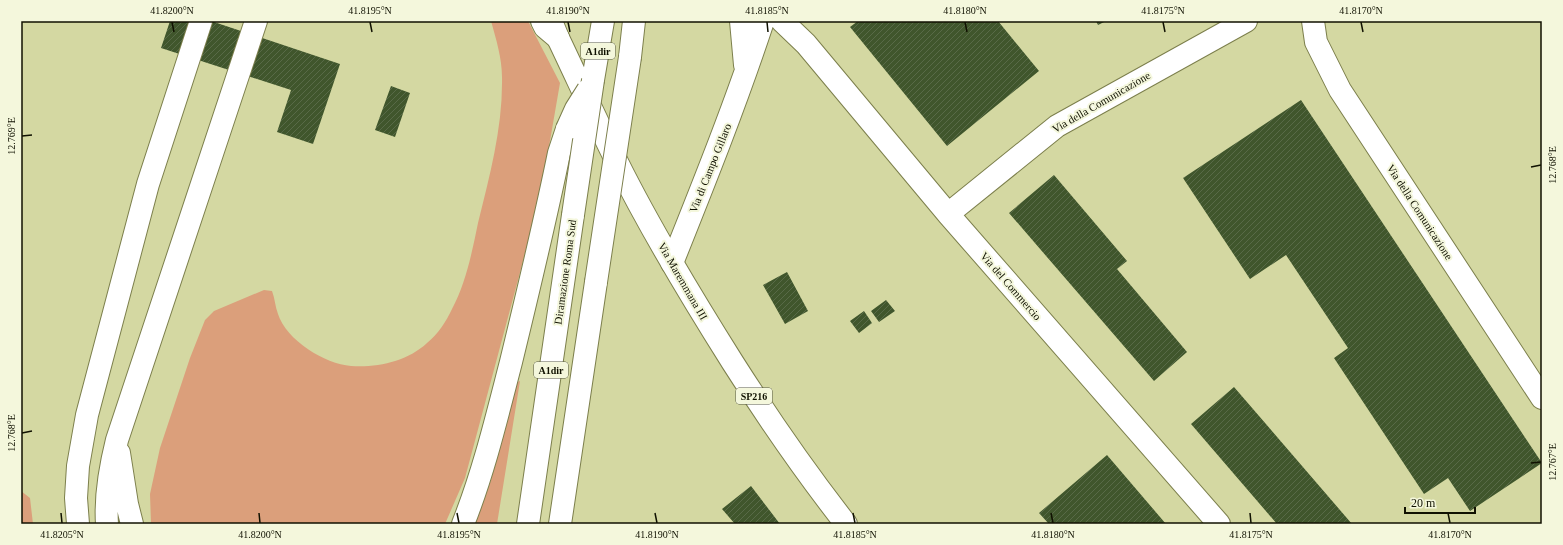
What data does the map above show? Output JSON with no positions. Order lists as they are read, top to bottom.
{
  "streets": {
    "main road": [
      "A1dir",
      "Via della Comunicazione",
      "Via di Campo Gillaro",
      "Diramazione Roma Sud",
      "Via Maremmana III",
      "Via del Commercio",
      "SP216"
    ]
  },
  "crossings": [
    ["Via della Comunicazione", "Via del Commercio"],
    ["Via di Campo Gillaro", "Via Maremmana III"]
  ],
  "scale_bar": "20 m",
  "coordinates": [
    "41.8200°N",
    "41.8195°N",
    "41.8190°N",
    "41.8185°N",
    "41.8180°N",
    "41.8175°N",
    "41.8170°N",
    "12.769°E",
    "12.768°E",
    "12.767°E",
    "41.8205°N"
  ]
}
